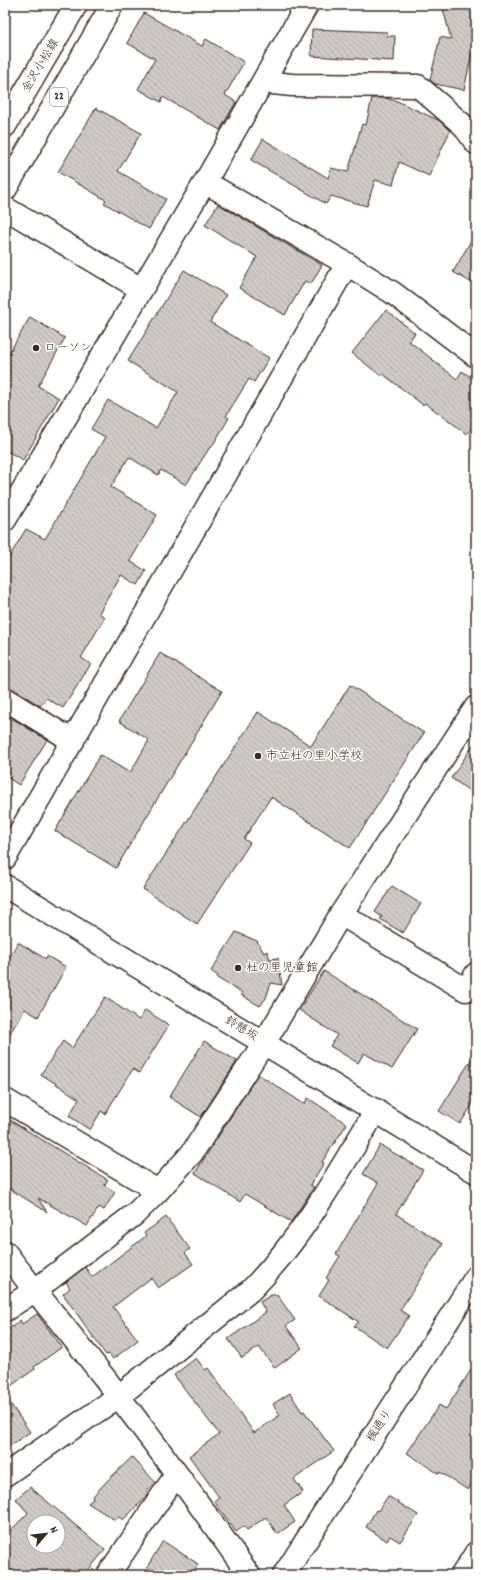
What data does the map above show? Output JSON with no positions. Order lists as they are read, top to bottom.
{
  "streets": {
    "street": [
      "金沢小松線",
      "22",
      "鈴懸坂",
      "楓通り"
    ]
  },
  "places": ["ローソン", "市立杜の里小学校", "杜の里児童館"],
  "north": "top right"
}
